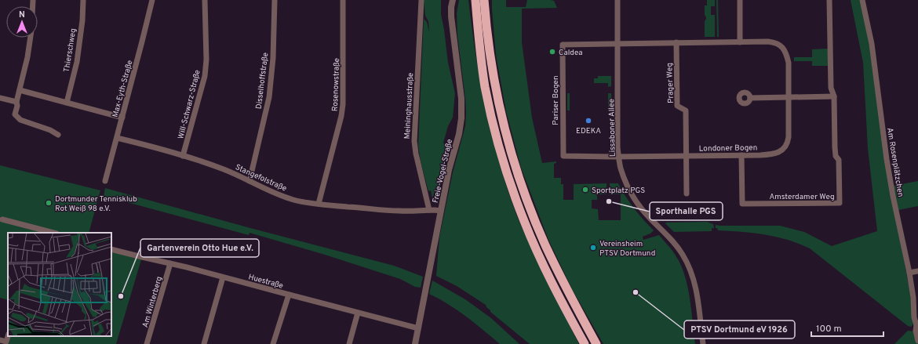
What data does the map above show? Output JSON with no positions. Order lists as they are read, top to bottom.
{
  "streets": {
    "street": [
      "Thierschweg",
      "Disselhoffstraße",
      "Prager Weg",
      "Rosenowstraße",
      "Max-Eyth-Straße",
      "Pariser Bogen",
      "Will-Schwarz-Straße",
      "Meininghausstraße",
      "Lissaboner Allee",
      "Londoner Bogen",
      "Am Rosenplätzchen",
      "Freie-Vogel-Straße",
      "Stangefolstraße",
      "Amsterdamer Weg",
      "Huestraße",
      "Am Winterberg"
    ]
  },
  "crossings": [
    ["Disselhoffstraße", "Stangefolstraße"],
    ["Prager Weg", "Londoner Bogen"],
    ["Rosenowstraße", "Stangefolstraße"],
    ["Max-Eyth-Straße", "Stangefolstraße"],
    ["Pariser Bogen", "Lissaboner Allee"],
    ["Pariser Bogen", "Londoner Bogen"],
    ["Will-Schwarz-Straße", "Stangefolstraße"],
    ["Meininghausstraße", "Stangefolstraße"],
    ["Lissaboner Allee", "Londoner Bogen"],
    ["Londoner Bogen", "Amsterdamer Weg"],
    ["Freie-Vogel-Straße", "Stangefolstraße"],
    ["Freie-Vogel-Straße", "Huestraße"],
    ["Huestraße", "Am Winterberg"]
  ],
  "places": [
    "Caldea",
    "EDEKA",
    "Sportplatz PGS",
    "Sporthalle PGS",
    "Dortmunder Tennisklub Rot Weiß 98 e.V.",
    "Vereinsheim PTSV Dortmund",
    "PTSV Dortmund eV 1926",
    "Gartenverein Otto Hue e.V."
  ],
  "scale_bar": "100 m",
  "north": "top"
}
